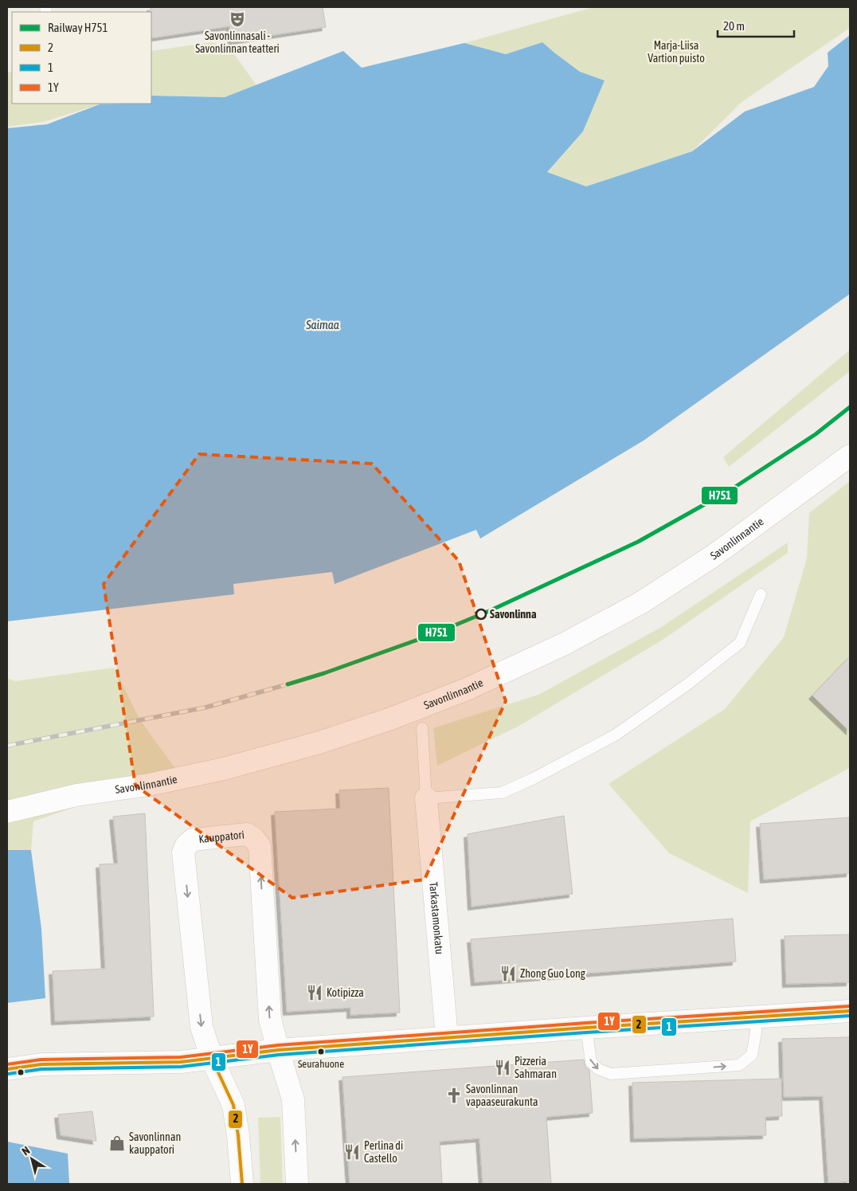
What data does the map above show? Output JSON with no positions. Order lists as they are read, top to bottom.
{
  "streets": {
    "main road": ["Savonlinnantie", "Kauppatori", "Tarkastamonkatu"]
  },
  "water": ["Saimaa"],
  "parks": ["Marja-Liisa Vartion puisto"],
  "places": {
    "theatre": ["Savonlinnasali - Savonlinnan teatteri"],
    "other": ["Savonlinna", "Seurahuone"],
    "restaurant": [
      "Zhong Guo Long",
      "Kotipizza",
      "Pizzeria Sahmaran",
      "Perlina di Castello"
    ],
    "church": ["Savonlinnan vapaaseurakunta"],
    "shop": ["Savonlinnan kauppatori"]
  },
  "lines": [
    "rail line H751",
    "transit line 1Y",
    "transit line 2",
    "transit line 1"
  ],
  "legend": [
    "Railway H751",
    "2",
    "1",
    "1Y"
  ],
  "scale_bar": "20 m",
  "north": "top left"
}
